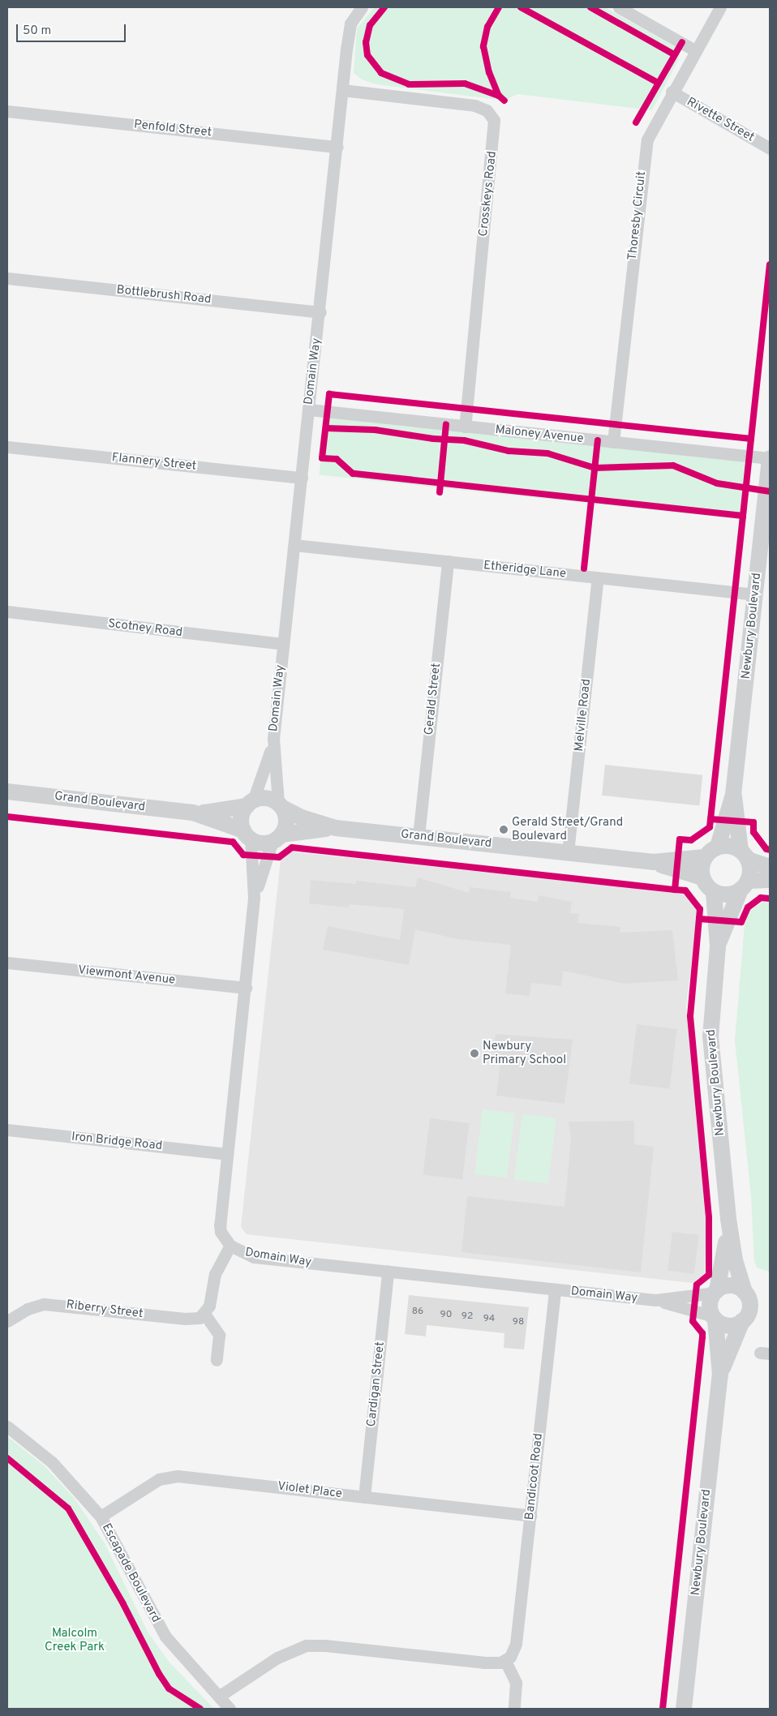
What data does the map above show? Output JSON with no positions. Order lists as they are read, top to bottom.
{
  "streets": {
    "street": [
      "Rivette Street",
      "Penfold Street",
      "Crosskeys Road",
      "Thoresby Circuit",
      "Bottlebrush Road",
      "Domain Way",
      "Maloney Avenue",
      "Flannery Street",
      "Etheridge Lane",
      "Newbury Boulevard",
      "Scotney Road",
      "Gerald Street",
      "Melville Road",
      "Grand Boulevard",
      "Viewmont Avenue",
      "Iron Bridge Road",
      "Riberry Street",
      "Cardigan Street",
      "Bandicoot Road",
      "Violet Place",
      "Escapade Boulevard"
    ]
  },
  "crossings": [
    ["Rivette Street", "Thoresby Circuit"],
    ["Penfold Street", "Domain Way"],
    ["Crosskeys Road", "Domain Way"],
    ["Crosskeys Road", "Maloney Avenue"],
    ["Thoresby Circuit", "Maloney Avenue"],
    ["Bottlebrush Road", "Domain Way"],
    ["Domain Way", "Maloney Avenue"],
    ["Domain Way", "Flannery Street"],
    ["Domain Way", "Etheridge Lane"],
    ["Domain Way", "Newbury Boulevard"],
    ["Domain Way", "Scotney Road"],
    ["Domain Way", "Grand Boulevard"],
    ["Domain Way", "Viewmont Avenue"],
    ["Domain Way", "Iron Bridge Road"],
    ["Domain Way", "Cardigan Street"],
    ["Domain Way", "Bandicoot Road"],
    ["Maloney Avenue", "Newbury Boulevard"],
    ["Etheridge Lane", "Newbury Boulevard"],
    ["Etheridge Lane", "Gerald Street"],
    ["Etheridge Lane", "Melville Road"],
    ["Newbury Boulevard", "Grand Boulevard"],
    ["Gerald Street", "Grand Boulevard"],
    ["Melville Road", "Grand Boulevard"],
    ["Cardigan Street", "Violet Place"],
    ["Bandicoot Road", "Violet Place"],
    ["Violet Place", "Escapade Boulevard"]
  ],
  "parks": ["Malcolm Creek Park"],
  "places": ["Gerald Street/Grand Boulevard", "Newbury Primary School"],
  "house_numbers": [
    "86",
    "90",
    "92",
    "94",
    "98"
  ],
  "scale_bar": "50 m"
}
